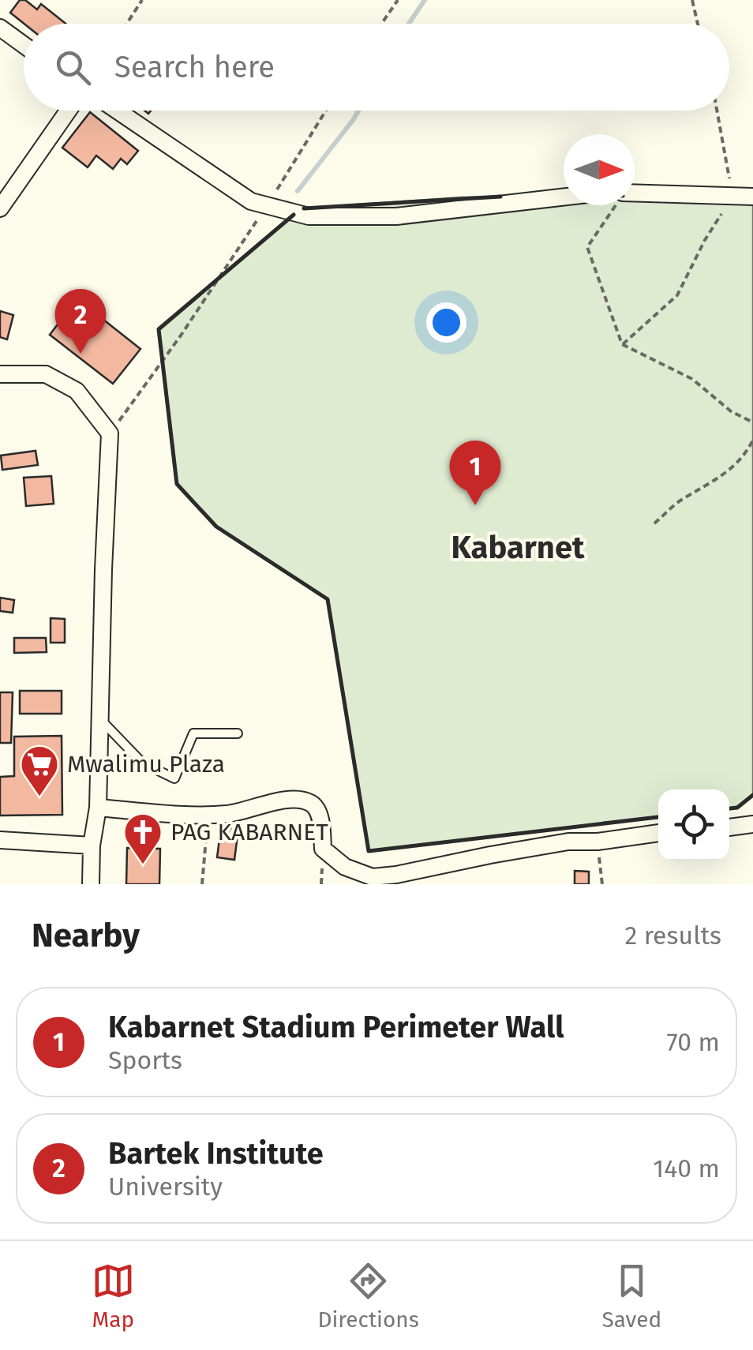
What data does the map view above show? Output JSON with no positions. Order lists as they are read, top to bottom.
{
  "districts": ["Kabarnet"],
  "places": {
    "supermarket": ["Mwalimu Plaza"],
    "church": ["PAG KABARNET"]
  },
  "north": "right",
  "page": {
    "search": "Search here",
    "pins": ["2", "1"],
    "heading": ["Nearby", "2 results"],
    "list": [
      {
        "mark": "1",
        "name": "Kabarnet Stadium Perimeter Wall",
        "note": "Sports",
        "value": "70 m"
      },
      {
        "mark": "2",
        "name": "Bartek Institute",
        "note": "University",
        "value": "140 m"
      }
    ],
    "nav": ["Map", "Directions", "Saved"]
  }
}
